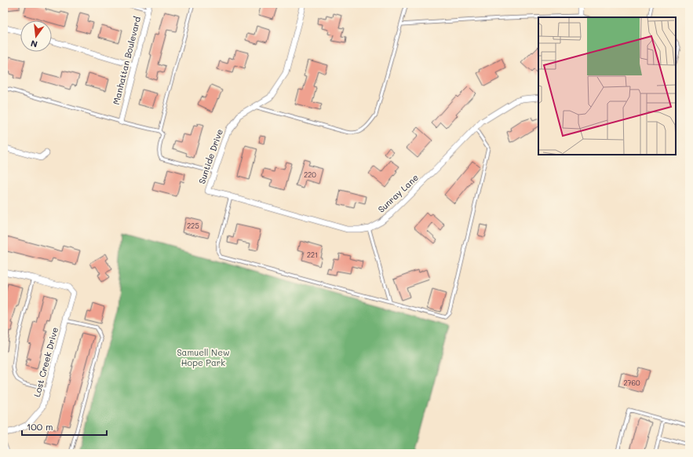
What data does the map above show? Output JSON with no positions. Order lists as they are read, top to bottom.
{
  "streets": {
    "street": [
      "Manhattan Boulevard",
      "Suntide Drive",
      "Sunray Lane",
      "Lost Creek Drive"
    ]
  },
  "crossings": [
    ["Suntide Drive", "Sunray Lane"]
  ],
  "parks": ["Samuell New Hope Park"],
  "house_numbers": [
    "220",
    "225",
    "221",
    "2760"
  ],
  "scale_bar": "100 m",
  "north": "bottom"
}
